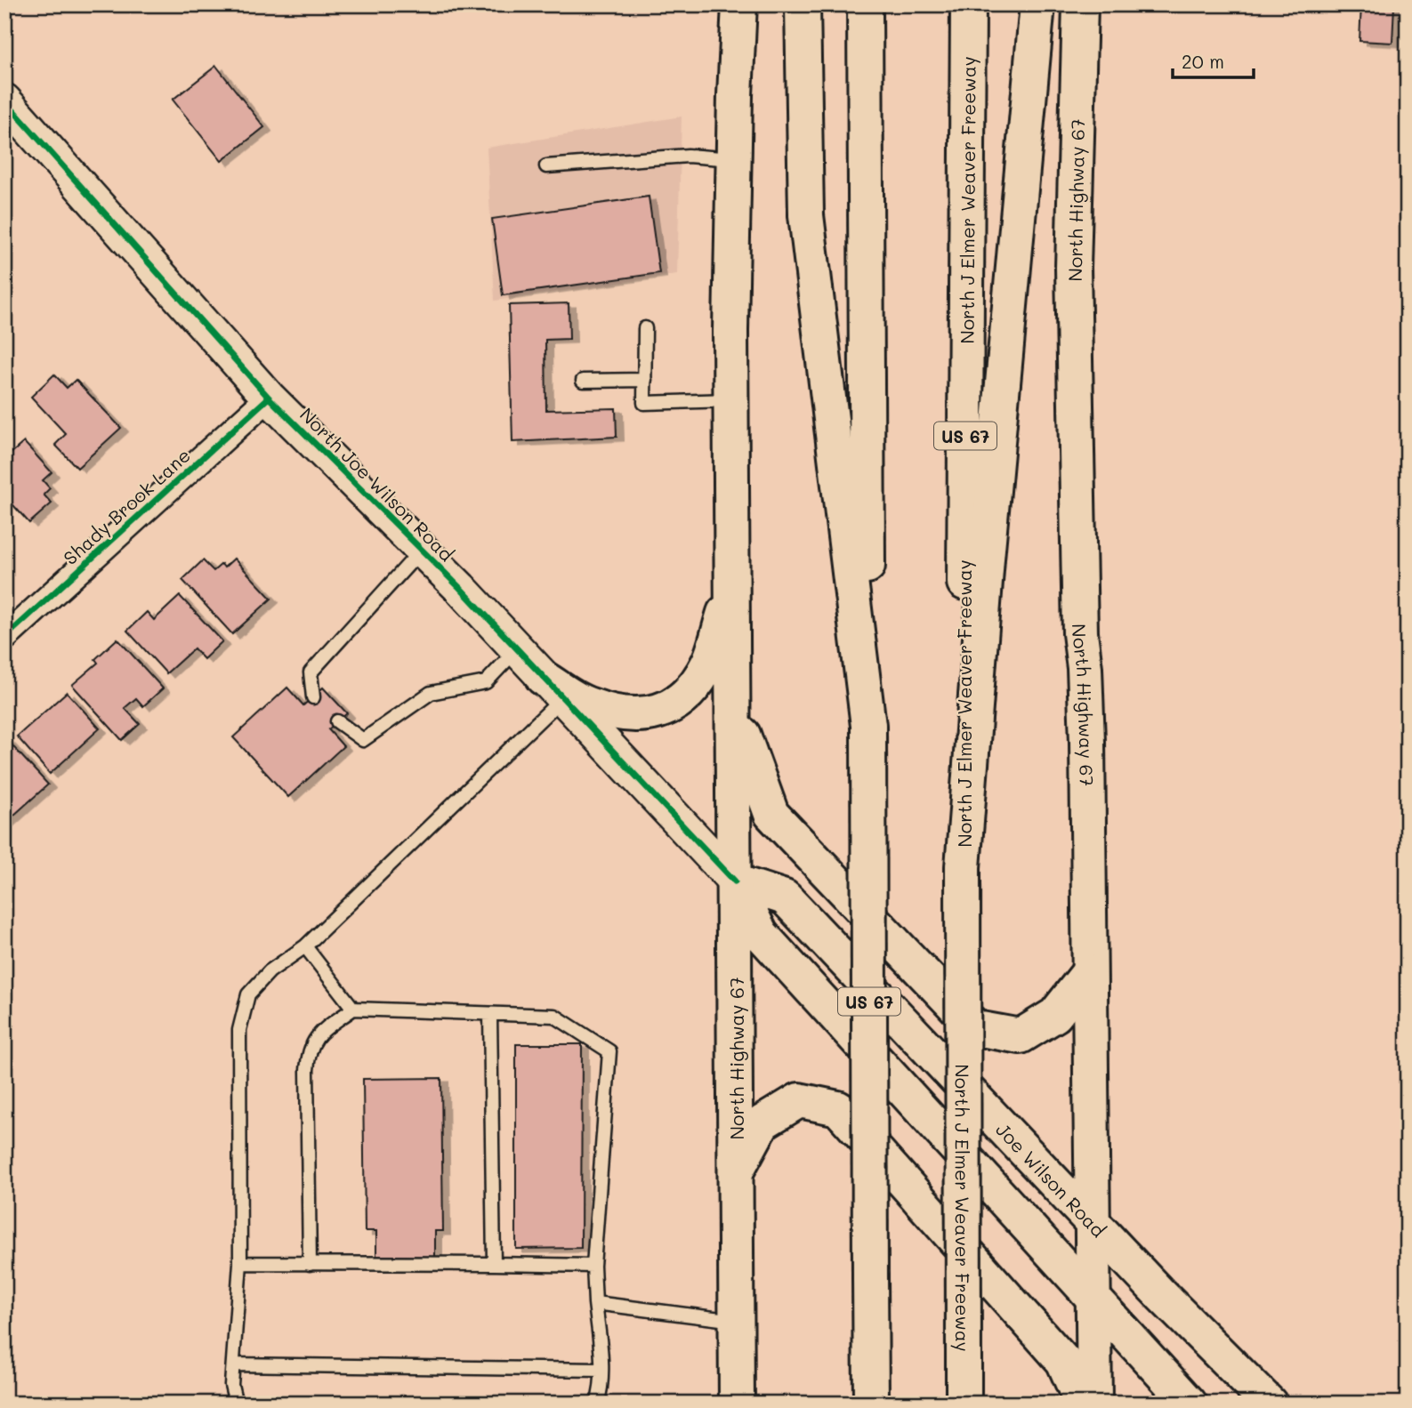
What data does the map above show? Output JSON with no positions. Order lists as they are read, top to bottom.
{
  "streets": {
    "main road": [
      "North J Elmer Weaver Freeway",
      "North Highway 67",
      "US 67",
      "Joe Wilson Road"
    ],
    "street": ["North Joe Wilson Road", "Shady Brook Lane"]
  },
  "crossings": [
    ["North Highway 67", "North Joe Wilson Road"],
    ["North Highway 67", "Joe Wilson Road"],
    ["North Joe Wilson Road", "Shady Brook Lane"],
    ["North Joe Wilson Road", "Joe Wilson Road"]
  ],
  "scale_bar": "20 m"
}
